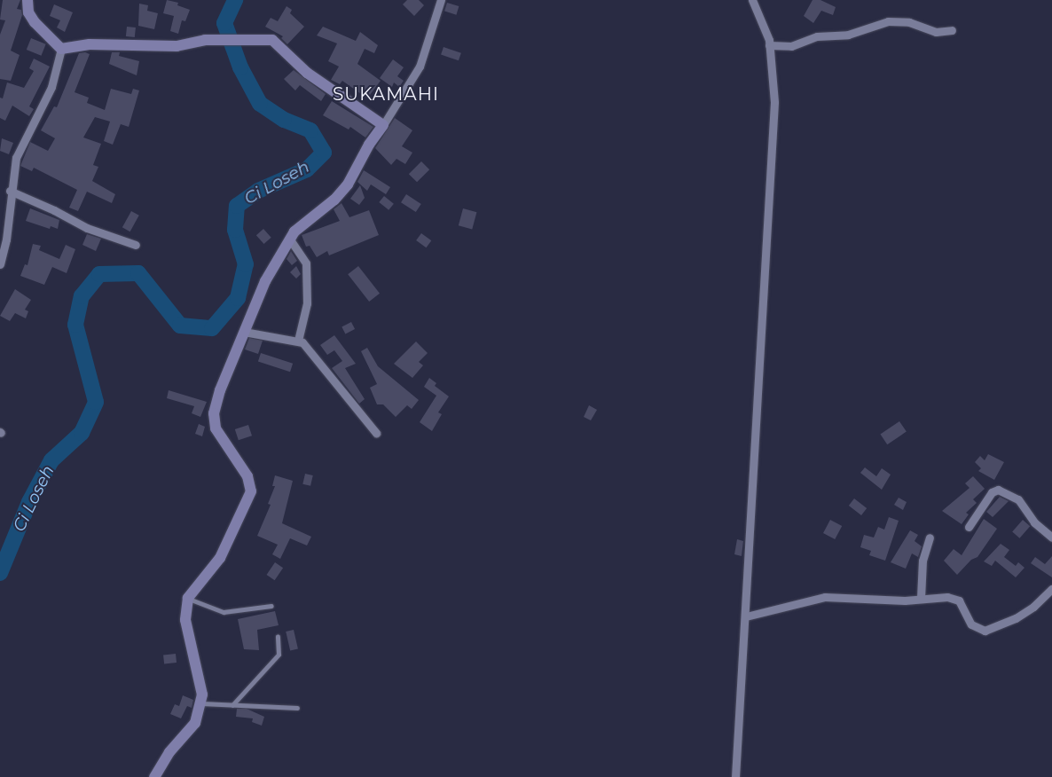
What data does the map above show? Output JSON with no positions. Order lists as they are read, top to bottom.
{
  "districts": ["SUKAMAHI"],
  "water": ["Ci Loseh"]
}
